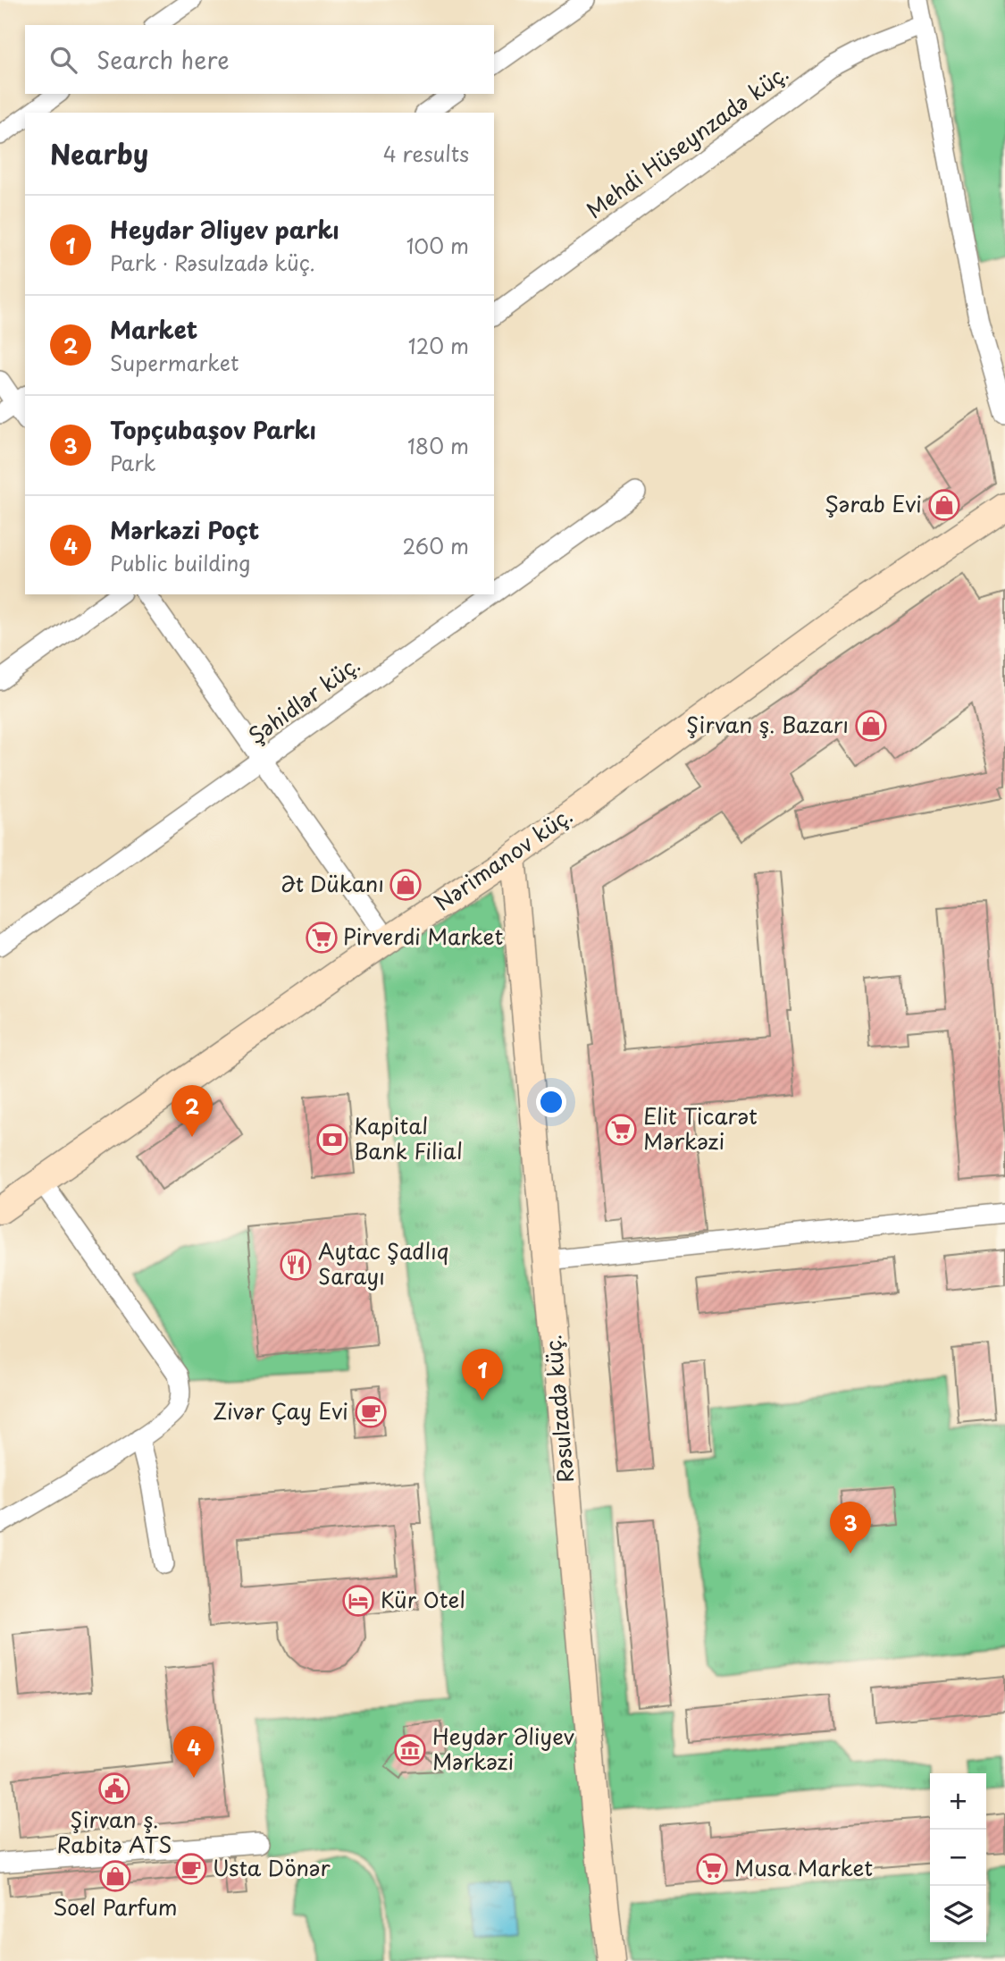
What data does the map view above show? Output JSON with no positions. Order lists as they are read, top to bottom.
{
  "streets": {
    "main road": ["Nərimanov küç.", "Rəsulzadə küç."],
    "street": ["Mehdi Hüseynzadə küç.", "Şəhidlər küç."]
  },
  "crossings": [
    ["Nərimanov küç.", "Rəsulzadə küç."]
  ],
  "places": {
    "shop": [
      "Şərab Evi",
      "Şirvan ş. Bazarı",
      "Ət Dükanı",
      "Soel Parfum"
    ],
    "supermarket": ["Pirverdi Market", "Elit Ticarət Mərkəzi", "Musa Market"],
    "bank": ["Kapital Bank Filial"],
    "restaurant": ["Aytac Şadlıq Sarayı"],
    "cafe": ["Zivər Çay Evi", "Usta Dönər"],
    "hotel": ["Kür Otel"],
    "museum": ["Heydər Əliyev Mərkəzi"],
    "public building": ["Şirvan ş. Rabitə ATS"]
  },
  "page": {
    "search": "Search here",
    "heading": ["Nearby", "4 results"],
    "list": [
      {
        "mark": "1",
        "name": "Heydər Əliyev parkı",
        "note": "Park · Rəsulzadə küç.",
        "value": "100 m"
      },
      {
        "mark": "2",
        "name": "Market",
        "note": "Supermarket",
        "value": "120 m"
      },
      {
        "mark": "3",
        "name": "Topçubaşov Parkı",
        "note": "Park",
        "value": "180 m"
      },
      {
        "mark": "4",
        "name": "Mərkəzi Poçt",
        "note": "Public building",
        "value": "260 m"
      }
    ],
    "pins": [
      "2",
      "1",
      "3",
      "4"
    ],
    "map_buttons": ["+", "−"]
  }
}
